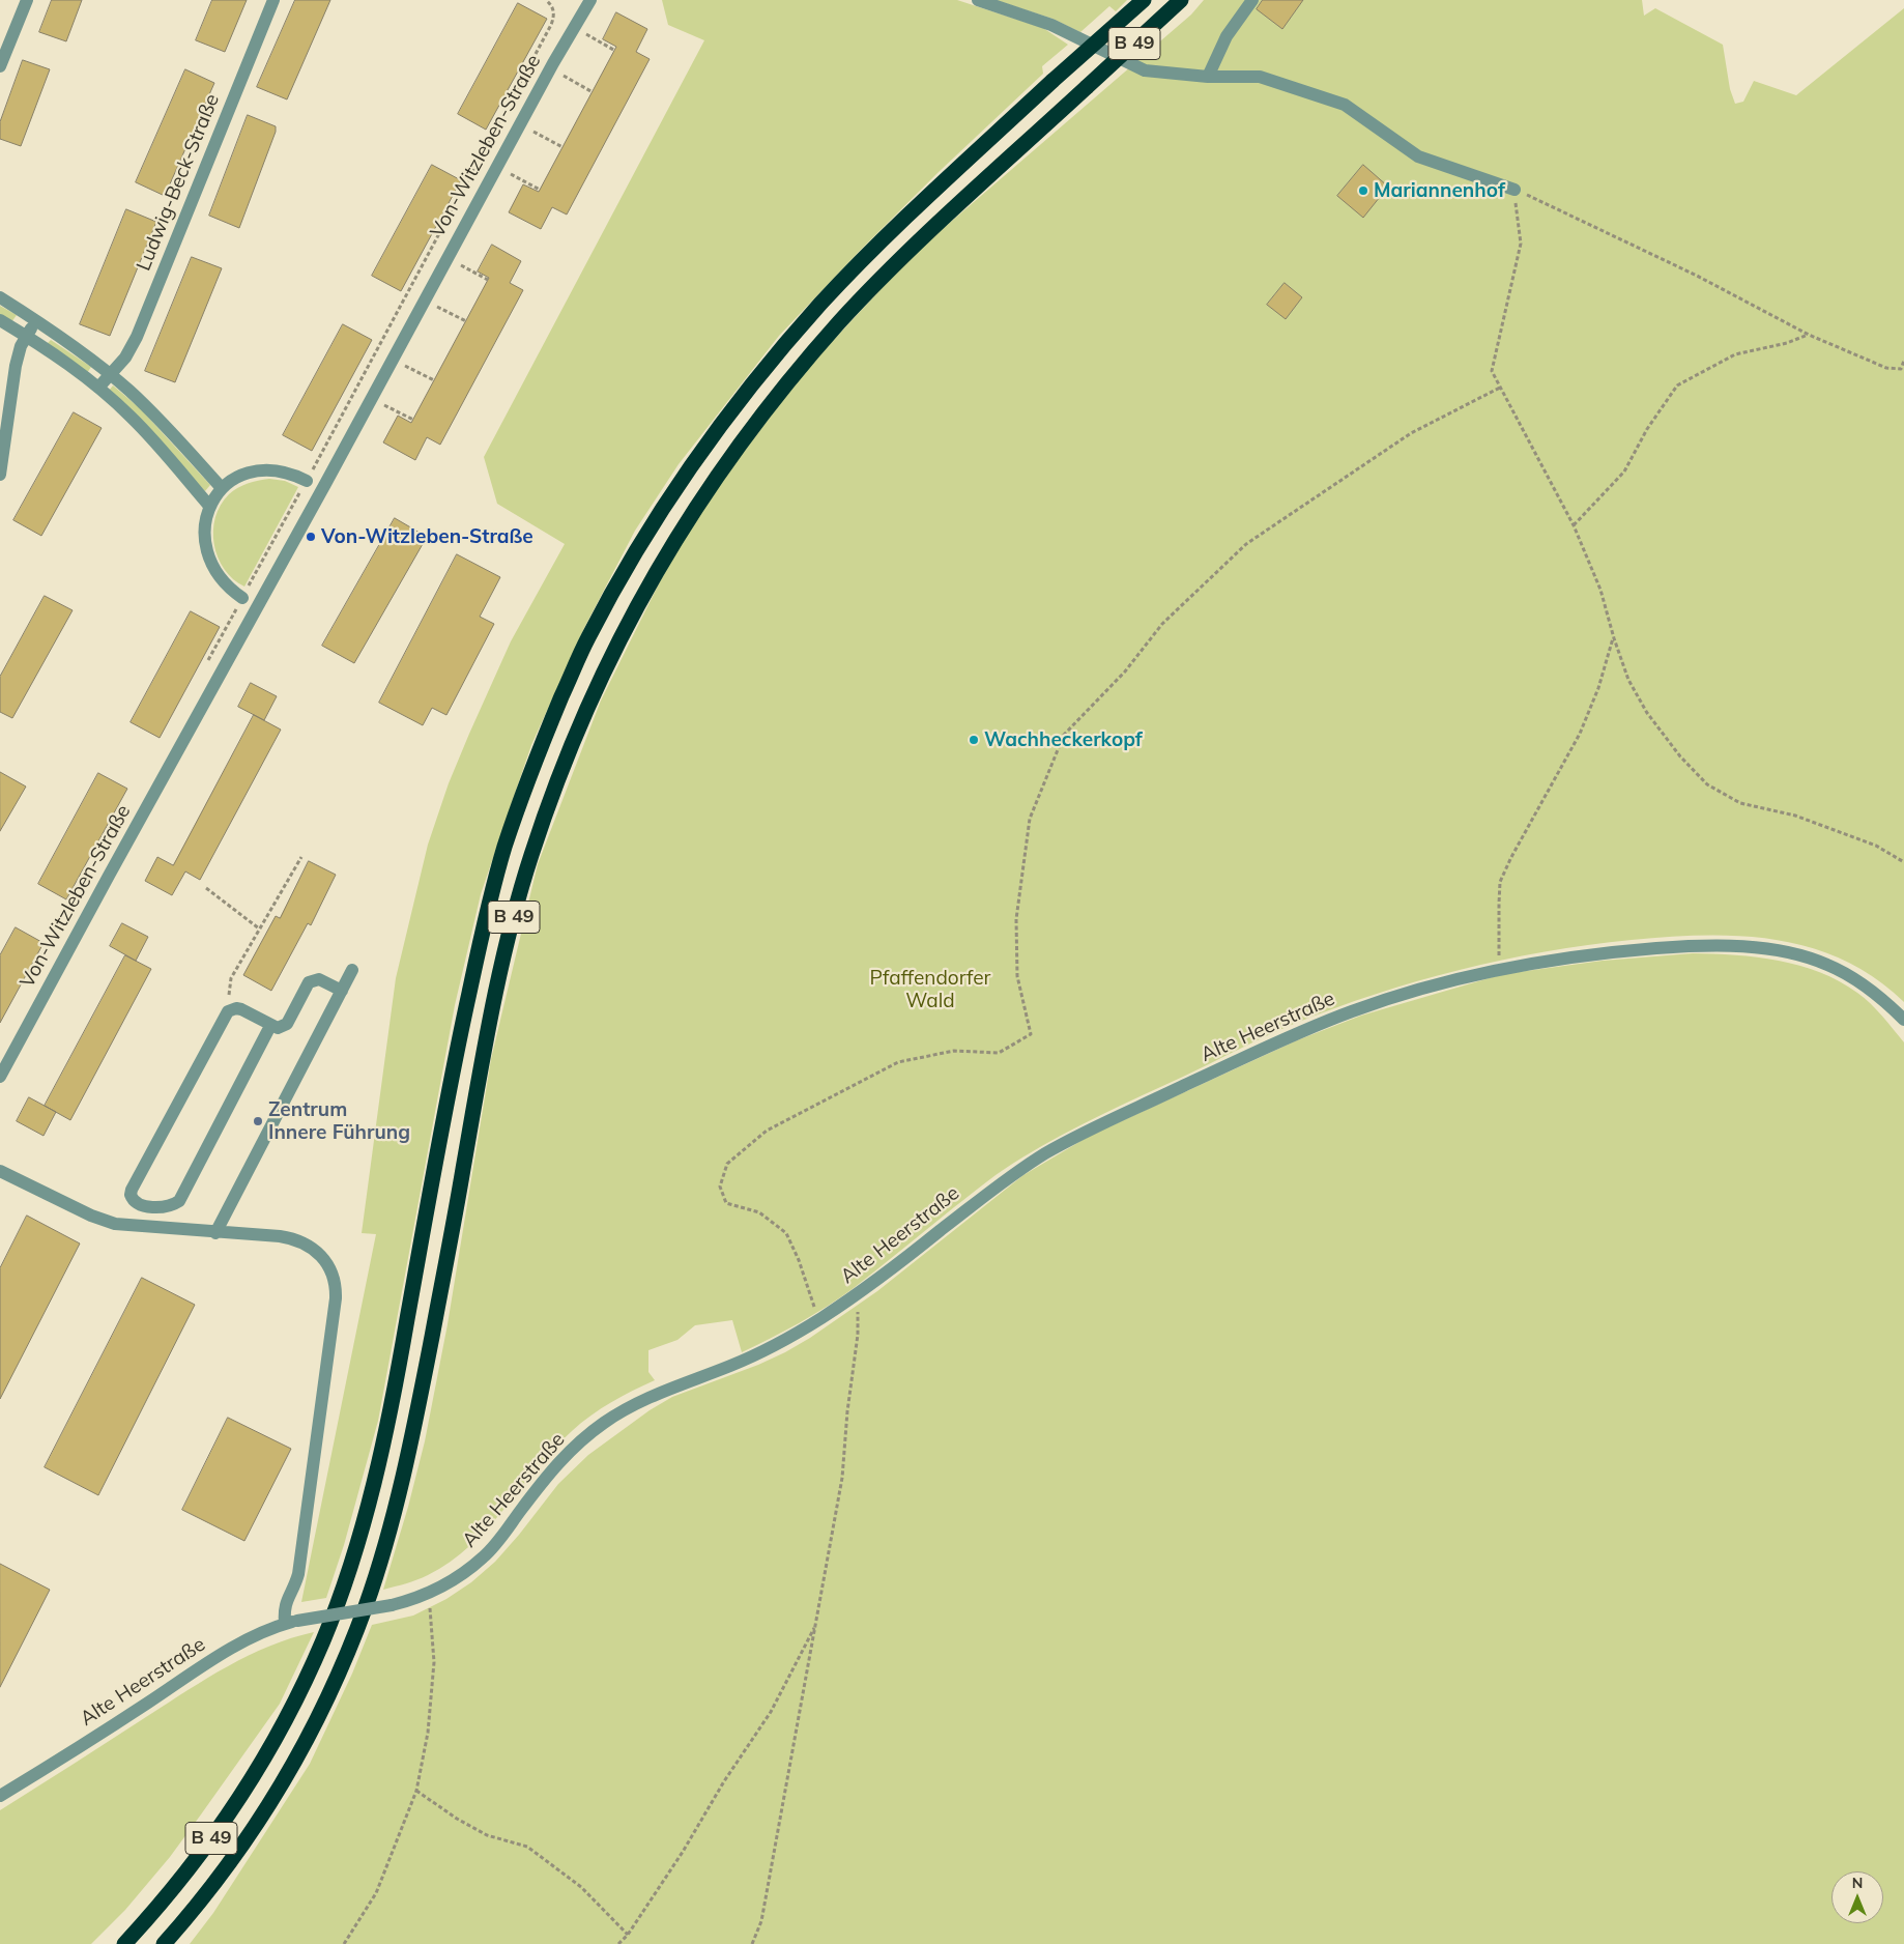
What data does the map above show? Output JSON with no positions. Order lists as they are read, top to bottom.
{
  "streets": {
    "highway": ["B 49"],
    "street": ["Von-Witzleben-Straße", "Ludwig-Beck-Straße", "Alte Heerstraße"]
  },
  "parks": ["Pfaffendorfer Wald"],
  "places": [
    "Mariannenhof",
    "Von-Witzleben-Straße",
    "Wachheckerkopf",
    "Zentrum Innere Führung"
  ],
  "north": "top"
}
